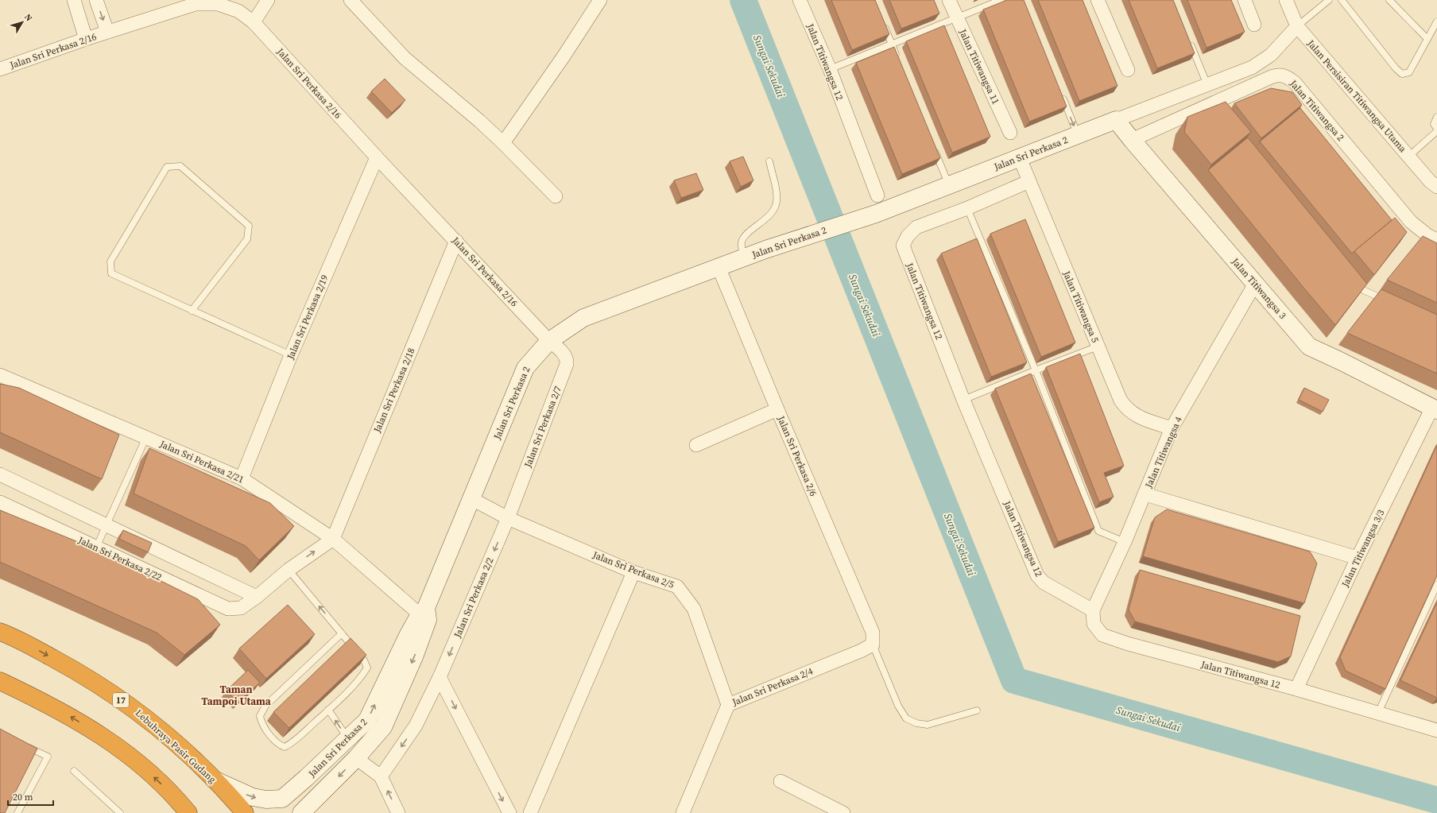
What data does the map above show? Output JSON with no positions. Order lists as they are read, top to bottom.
{
  "streets": {
    "highway": ["17", "Lebuhraya Pasir Gudang"],
    "street": [
      "Jalan Sri Perkasa 2/16",
      "Jalan Titiwangsa 12",
      "Jalan Titiwangsa 11",
      "Jalan Persisiran Titiwangsa Utama",
      "Jalan Titiwangsa 2",
      "Jalan Sri Perkasa 2",
      "Jalan Titiwangsa 3",
      "Jalan Titiwangsa 5",
      "Jalan Sri Perkasa 2/19",
      "Jalan Sri Perkasa 2/18",
      "Jalan Sri Perkasa 2/7",
      "Jalan Titiwangsa 4",
      "Jalan Sri Perkasa 2/6",
      "Jalan Sri Perkasa 2/21",
      "Jalan Titiwangsa 3/3",
      "Jalan Sri Perkasa 2/22",
      "Jalan Sri Perkasa 2/5",
      "Jalan Sri Perkasa 2/2",
      "Jalan Sri Perkasa 2/4"
    ]
  },
  "crossings": [
    ["Jalan Sri Perkasa 2/16", "Jalan Sri Perkasa 2"],
    ["Jalan Sri Perkasa 2/16", "Jalan Sri Perkasa 2/19"],
    ["Jalan Sri Perkasa 2/16", "Jalan Sri Perkasa 2/18"],
    ["Jalan Sri Perkasa 2/16", "Jalan Sri Perkasa 2/7"],
    ["Jalan Titiwangsa 12", "Jalan Titiwangsa 5"],
    ["Jalan Titiwangsa 12", "Jalan Titiwangsa 4"],
    ["Jalan Titiwangsa 12", "Jalan Titiwangsa 3/3"],
    ["Jalan Persisiran Titiwangsa Utama", "Jalan Sri Perkasa 2"],
    ["Jalan Titiwangsa 2", "Jalan Titiwangsa 3"],
    ["Jalan Sri Perkasa 2", "Jalan Titiwangsa 3"],
    ["Jalan Sri Perkasa 2", "Jalan Titiwangsa 5"],
    ["Jalan Sri Perkasa 2", "Jalan Sri Perkasa 2/7"],
    ["Jalan Sri Perkasa 2", "Jalan Sri Perkasa 2/6"],
    ["Jalan Sri Perkasa 2", "Jalan Sri Perkasa 2/21"],
    ["Jalan Sri Perkasa 2", "Jalan Sri Perkasa 2/5"],
    ["Jalan Sri Perkasa 2", "Lebuhraya Pasir Gudang"],
    ["Jalan Titiwangsa 3", "Jalan Titiwangsa 4"],
    ["Jalan Titiwangsa 3", "Jalan Titiwangsa 3/3"],
    ["Jalan Titiwangsa 5", "Jalan Titiwangsa 4"],
    ["Jalan Sri Perkasa 2/19", "Jalan Sri Perkasa 2/21"],
    ["Jalan Sri Perkasa 2/18", "Jalan Sri Perkasa 2/21"],
    ["Jalan Sri Perkasa 2/7", "Jalan Sri Perkasa 2/5"],
    ["Jalan Sri Perkasa 2/7", "Jalan Sri Perkasa 2/2"],
    ["Jalan Sri Perkasa 2/6", "Jalan Sri Perkasa 2/4"],
    ["Jalan Sri Perkasa 2/5", "Jalan Sri Perkasa 2/2"],
    ["Jalan Sri Perkasa 2/5", "Jalan Sri Perkasa 2/4"]
  ],
  "one_way": ["Jalan Sri Perkasa 2/2"],
  "districts": ["Taman Tampoi Utama"],
  "water": ["Sungai Sekudai"],
  "scale_bar": "20 m",
  "north": "top right"
}
